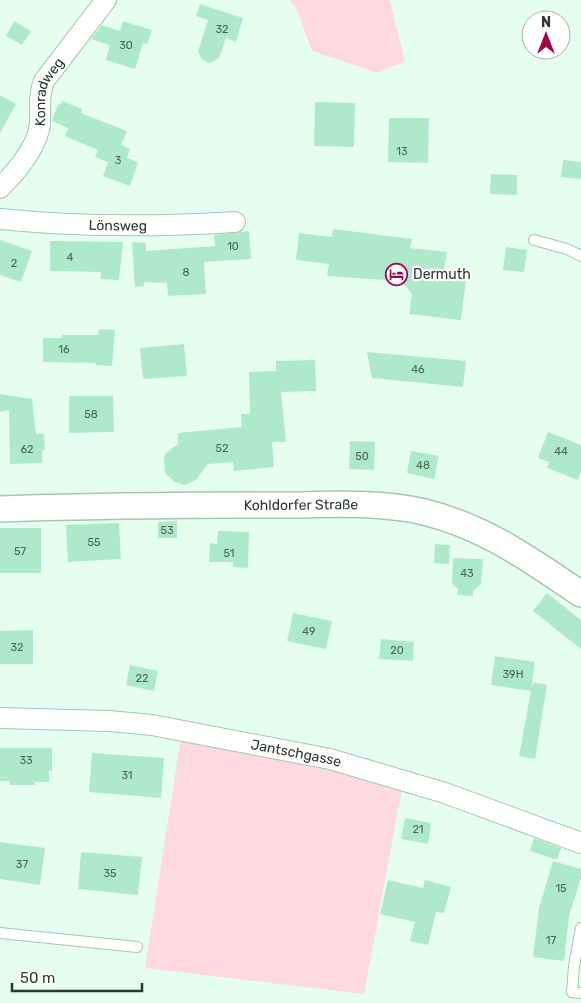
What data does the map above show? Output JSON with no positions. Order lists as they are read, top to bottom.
{
  "streets": {
    "street": [
      "Konradweg",
      "Lönsweg",
      "Kohldorfer Straße",
      "Jantschgasse"
    ]
  },
  "places": {
    "hotel": ["Dermuth"]
  },
  "house_numbers": [
    "32",
    "30",
    "13",
    "3",
    "10",
    "4",
    "2",
    "8",
    "16",
    "46",
    "58",
    "52",
    "62",
    "44",
    "50",
    "48",
    "53",
    "55",
    "57",
    "51",
    "43",
    "49",
    "32",
    "20",
    "39H",
    "22",
    "33",
    "31",
    "21",
    "37",
    "35",
    "15",
    "17"
  ],
  "scale_bar": "50 m",
  "north": "top"
}
